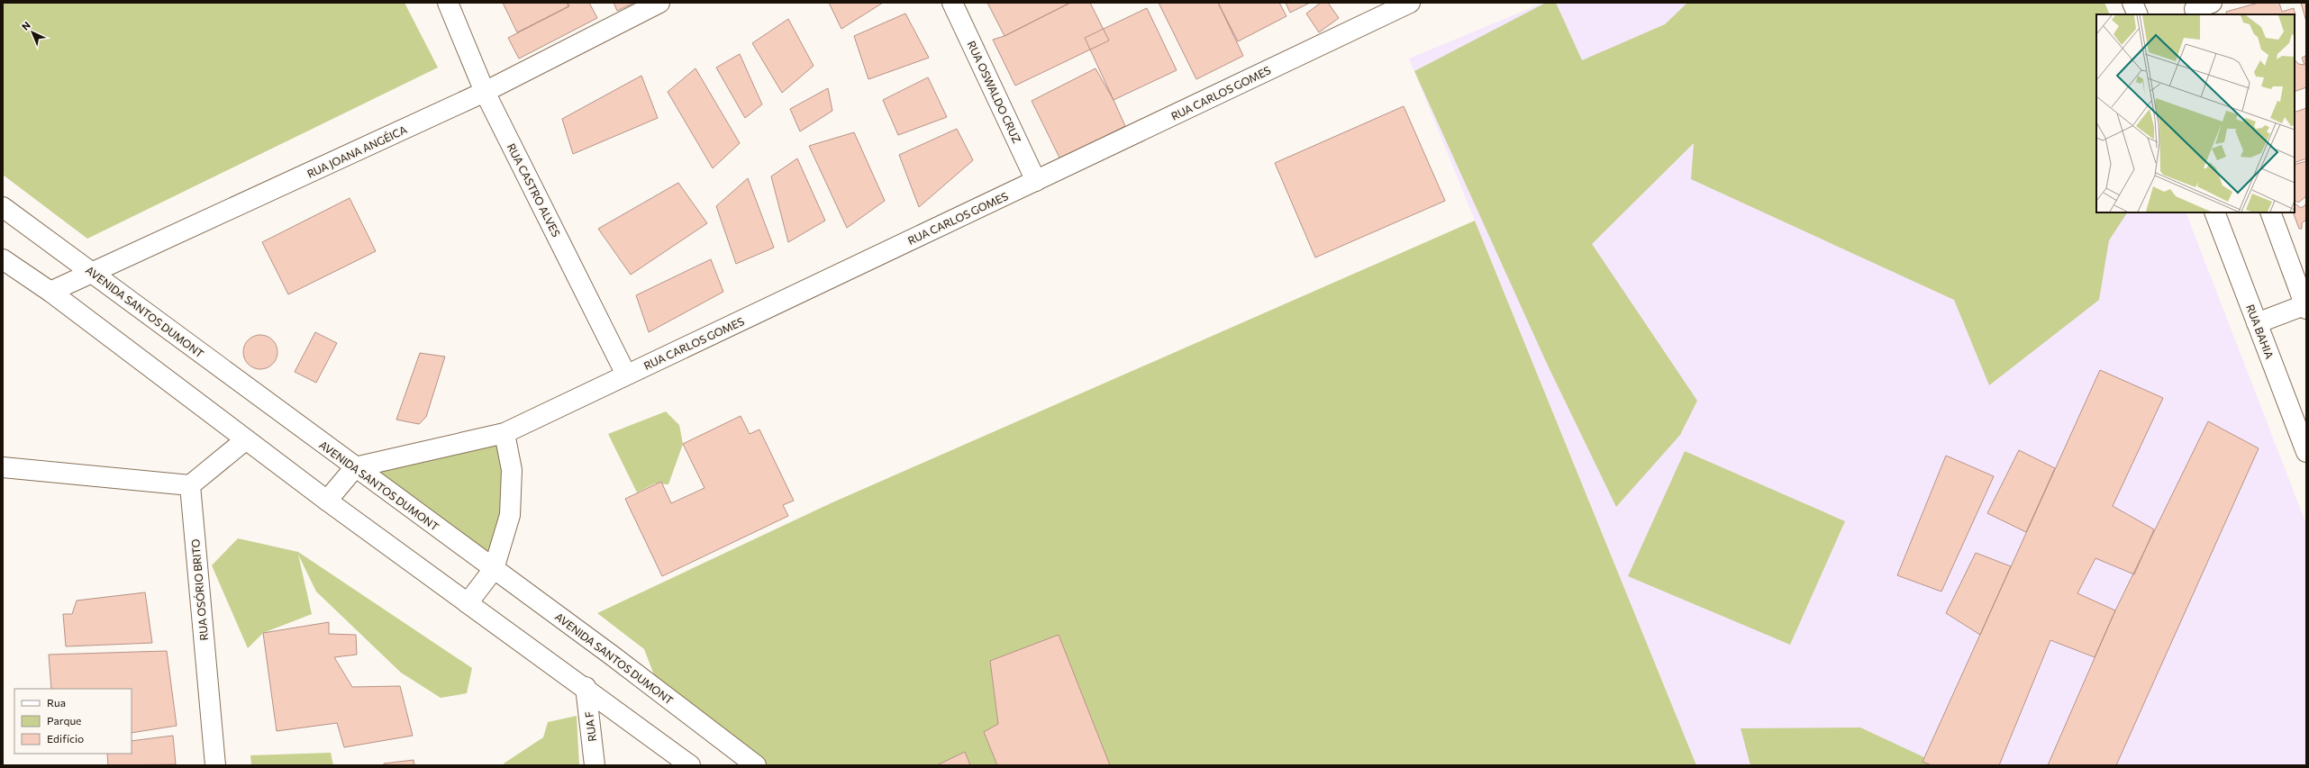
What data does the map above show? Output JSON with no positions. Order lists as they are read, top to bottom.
{
  "streets": {
    "main road": [
      "RUA OSWALDO CRUZ",
      "RUA CARLOS GOMES",
      "RUA JOANA ANGÉICA",
      "RUA CASTRO ALVES",
      "AVENIDA SANTOS DUMONT",
      "RUA BAHIA",
      "RUA OSÓRIO BRITO",
      "RUA F"
    ]
  },
  "crossings": [
    ["RUA OSWALDO CRUZ", "RUA CARLOS GOMES"],
    ["RUA CARLOS GOMES", "RUA CASTRO ALVES"],
    ["RUA CARLOS GOMES", "AVENIDA SANTOS DUMONT"],
    ["RUA JOANA ANGÉICA", "RUA CASTRO ALVES"],
    ["RUA JOANA ANGÉICA", "AVENIDA SANTOS DUMONT"]
  ],
  "legend": ["Rua", "Parque", "Edifício"],
  "north": "top left"
}
